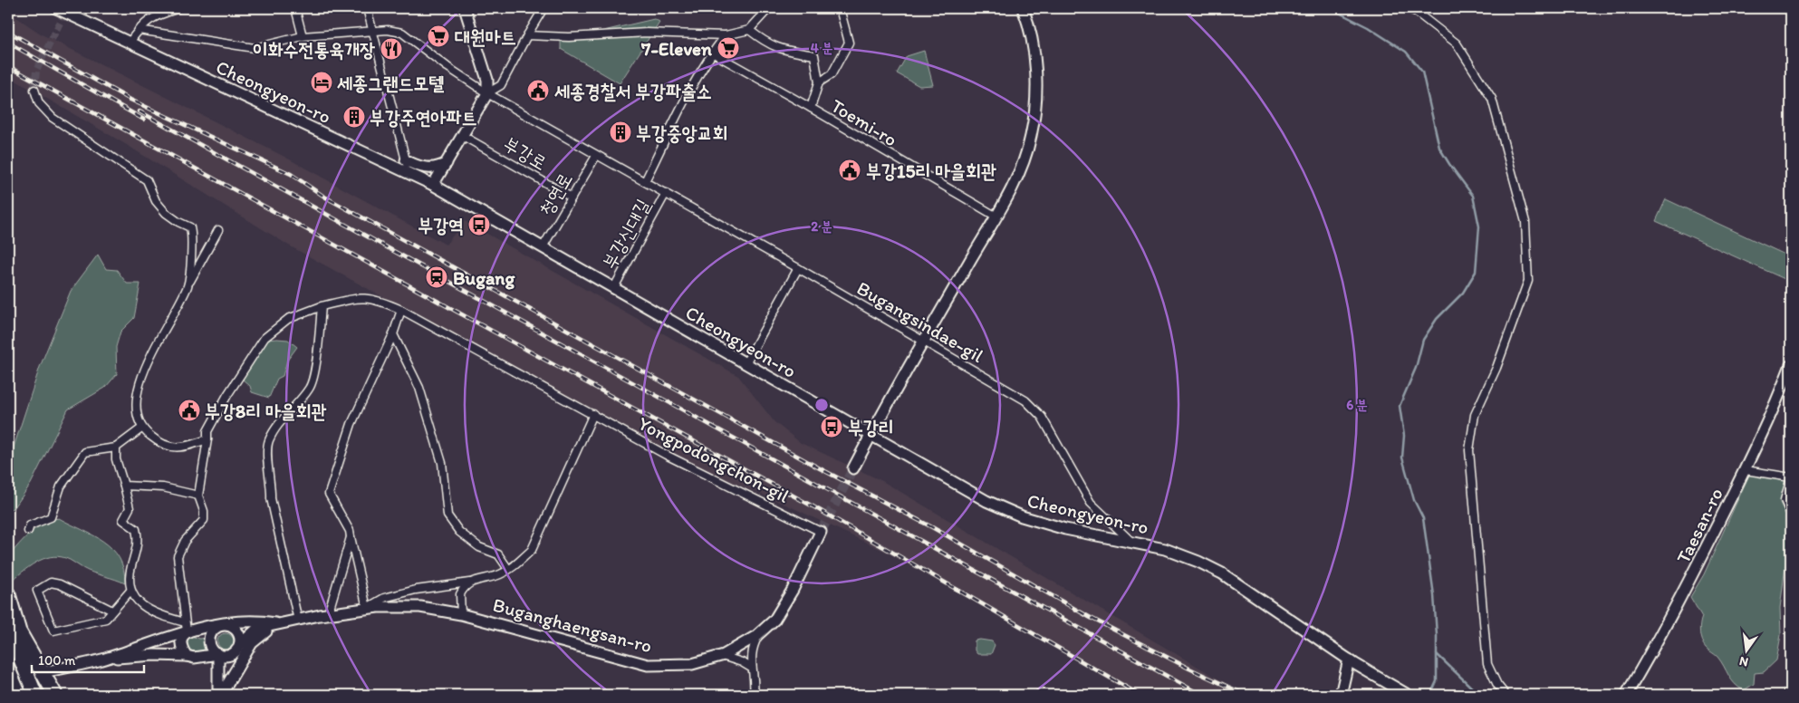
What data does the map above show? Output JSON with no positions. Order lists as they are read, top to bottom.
{
  "streets": {
    "street": [
      "Cheongyeon-ro",
      "Toemi-ro",
      "부강로",
      "청연로",
      "부강신대길",
      "Bugangsindae-gil",
      "Yongpodongchon-gil",
      "Taesan-ro",
      "Buganghaengsan-ro"
    ]
  },
  "crossings": [
    ["Cheongyeon-ro", "청연로"],
    ["Cheongyeon-ro", "부강신대길"],
    ["Cheongyeon-ro", "Bugangsindae-gil"],
    ["부강로", "청연로"],
    ["청연로", "Bugangsindae-gil"],
    ["부강신대길", "Bugangsindae-gil"],
    ["Yongpodongchon-gil", "Buganghaengsan-ro"]
  ],
  "places": {
    "supermarket": ["대원마트", "7-Eleven"],
    "restaurant": ["이화수전통육개장"],
    "hotel": ["세종그랜드모텔"],
    "public building": ["세종경찰서 부강파출소", "부강15리 마을회관", "부강8리 마을회관"],
    "building": ["부강주연아파트", "부강중앙교회"],
    "bus stop": ["부강역", "부강리"],
    "station": ["Bugang"]
  },
  "scale_bar": "100 m",
  "north": "bottom",
  "rings": ["4 분", "2 분", "6 분"]
}
